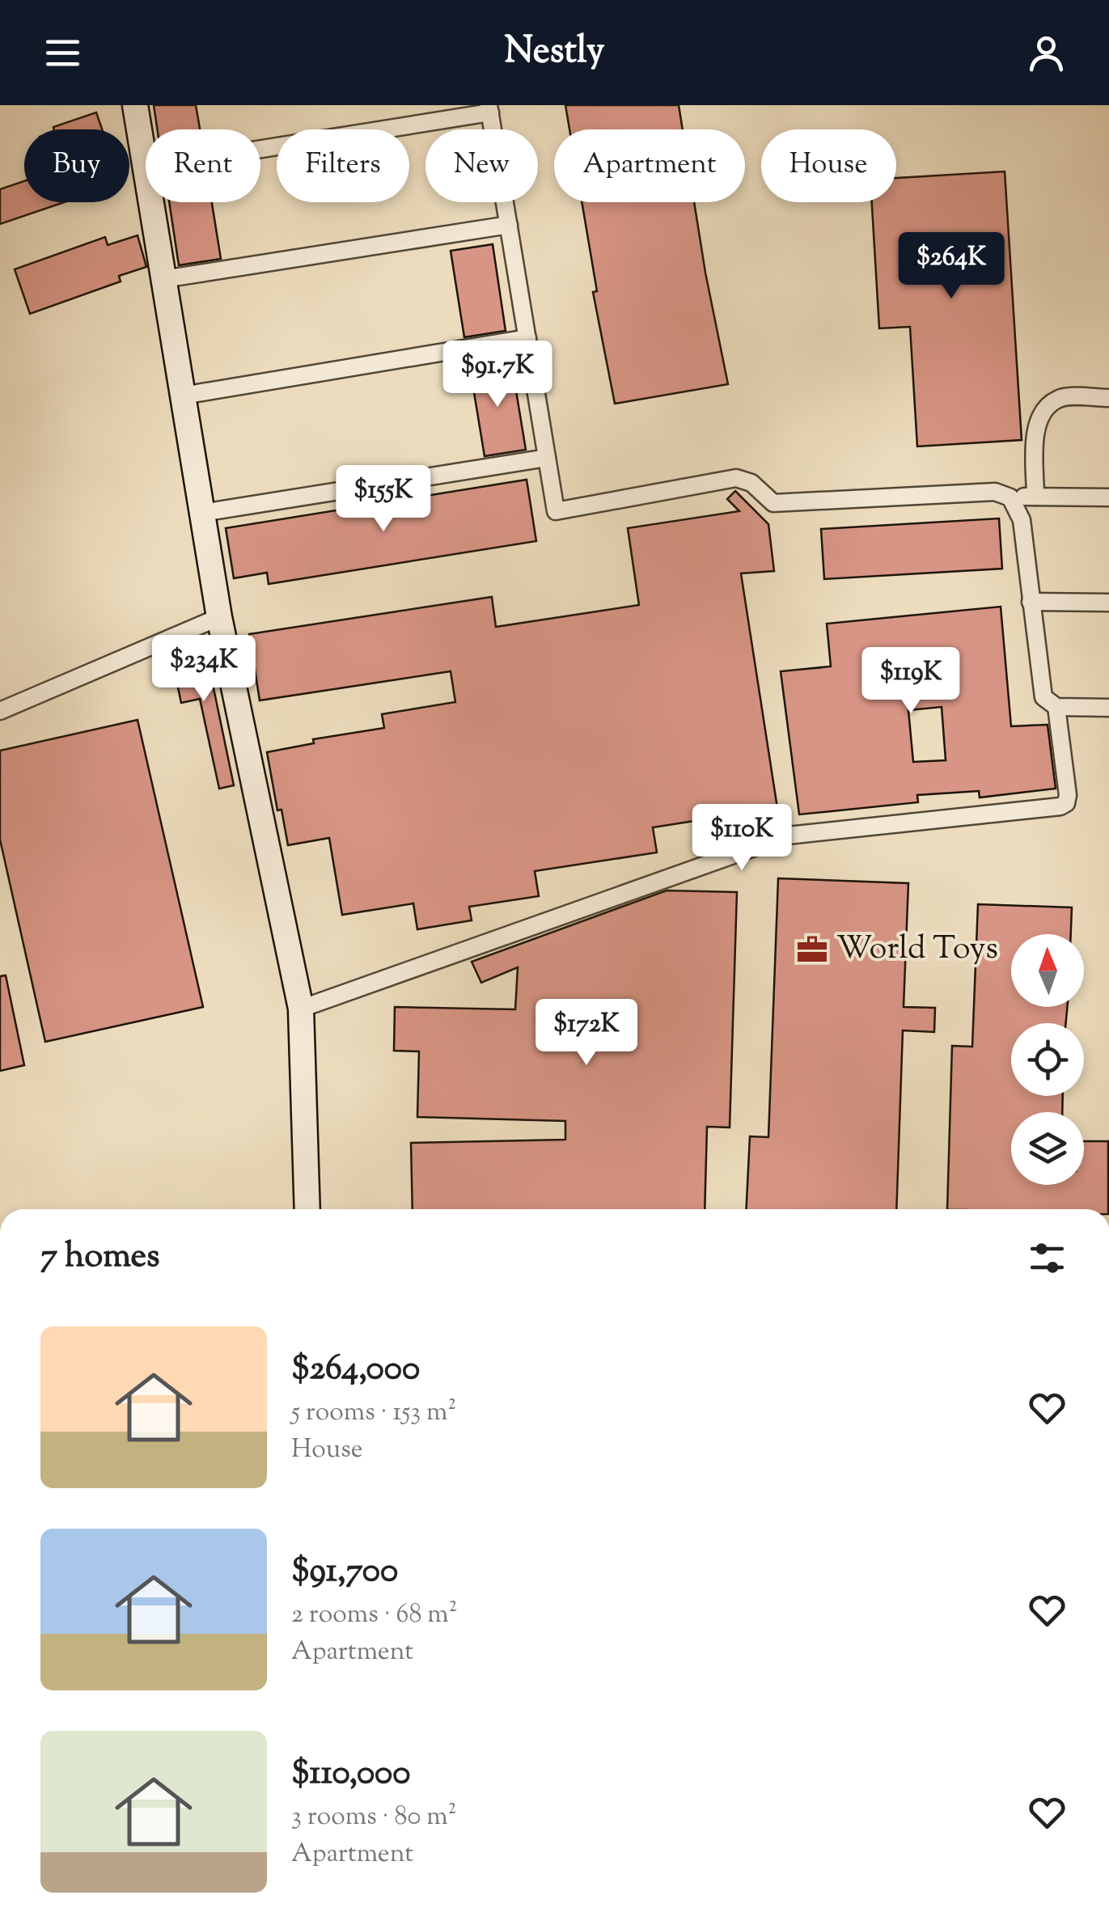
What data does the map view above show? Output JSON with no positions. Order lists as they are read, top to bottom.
{
  "places": {
    "office": ["World Toys"]
  },
  "north": "top",
  "page": {
    "header": "Nestly",
    "chip": [
      "Buy",
      "Rent",
      "Filters",
      "New",
      "Apartment",
      "House"
    ],
    "price": [
      "$264K",
      "$91.7K",
      "$155K",
      "$234K",
      "$119K",
      "$110K",
      "$172K"
    ],
    "heading": "7 homes",
    "list": [
      {
        "name": "$264,000",
        "note": "5 rooms · 153 m² · House"
      },
      {
        "name": "$91,700",
        "note": "2 rooms · 68 m² · Apartment"
      },
      {
        "name": "$110,000",
        "note": "3 rooms · 80 m² · Apartment"
      }
    ]
  }
}
